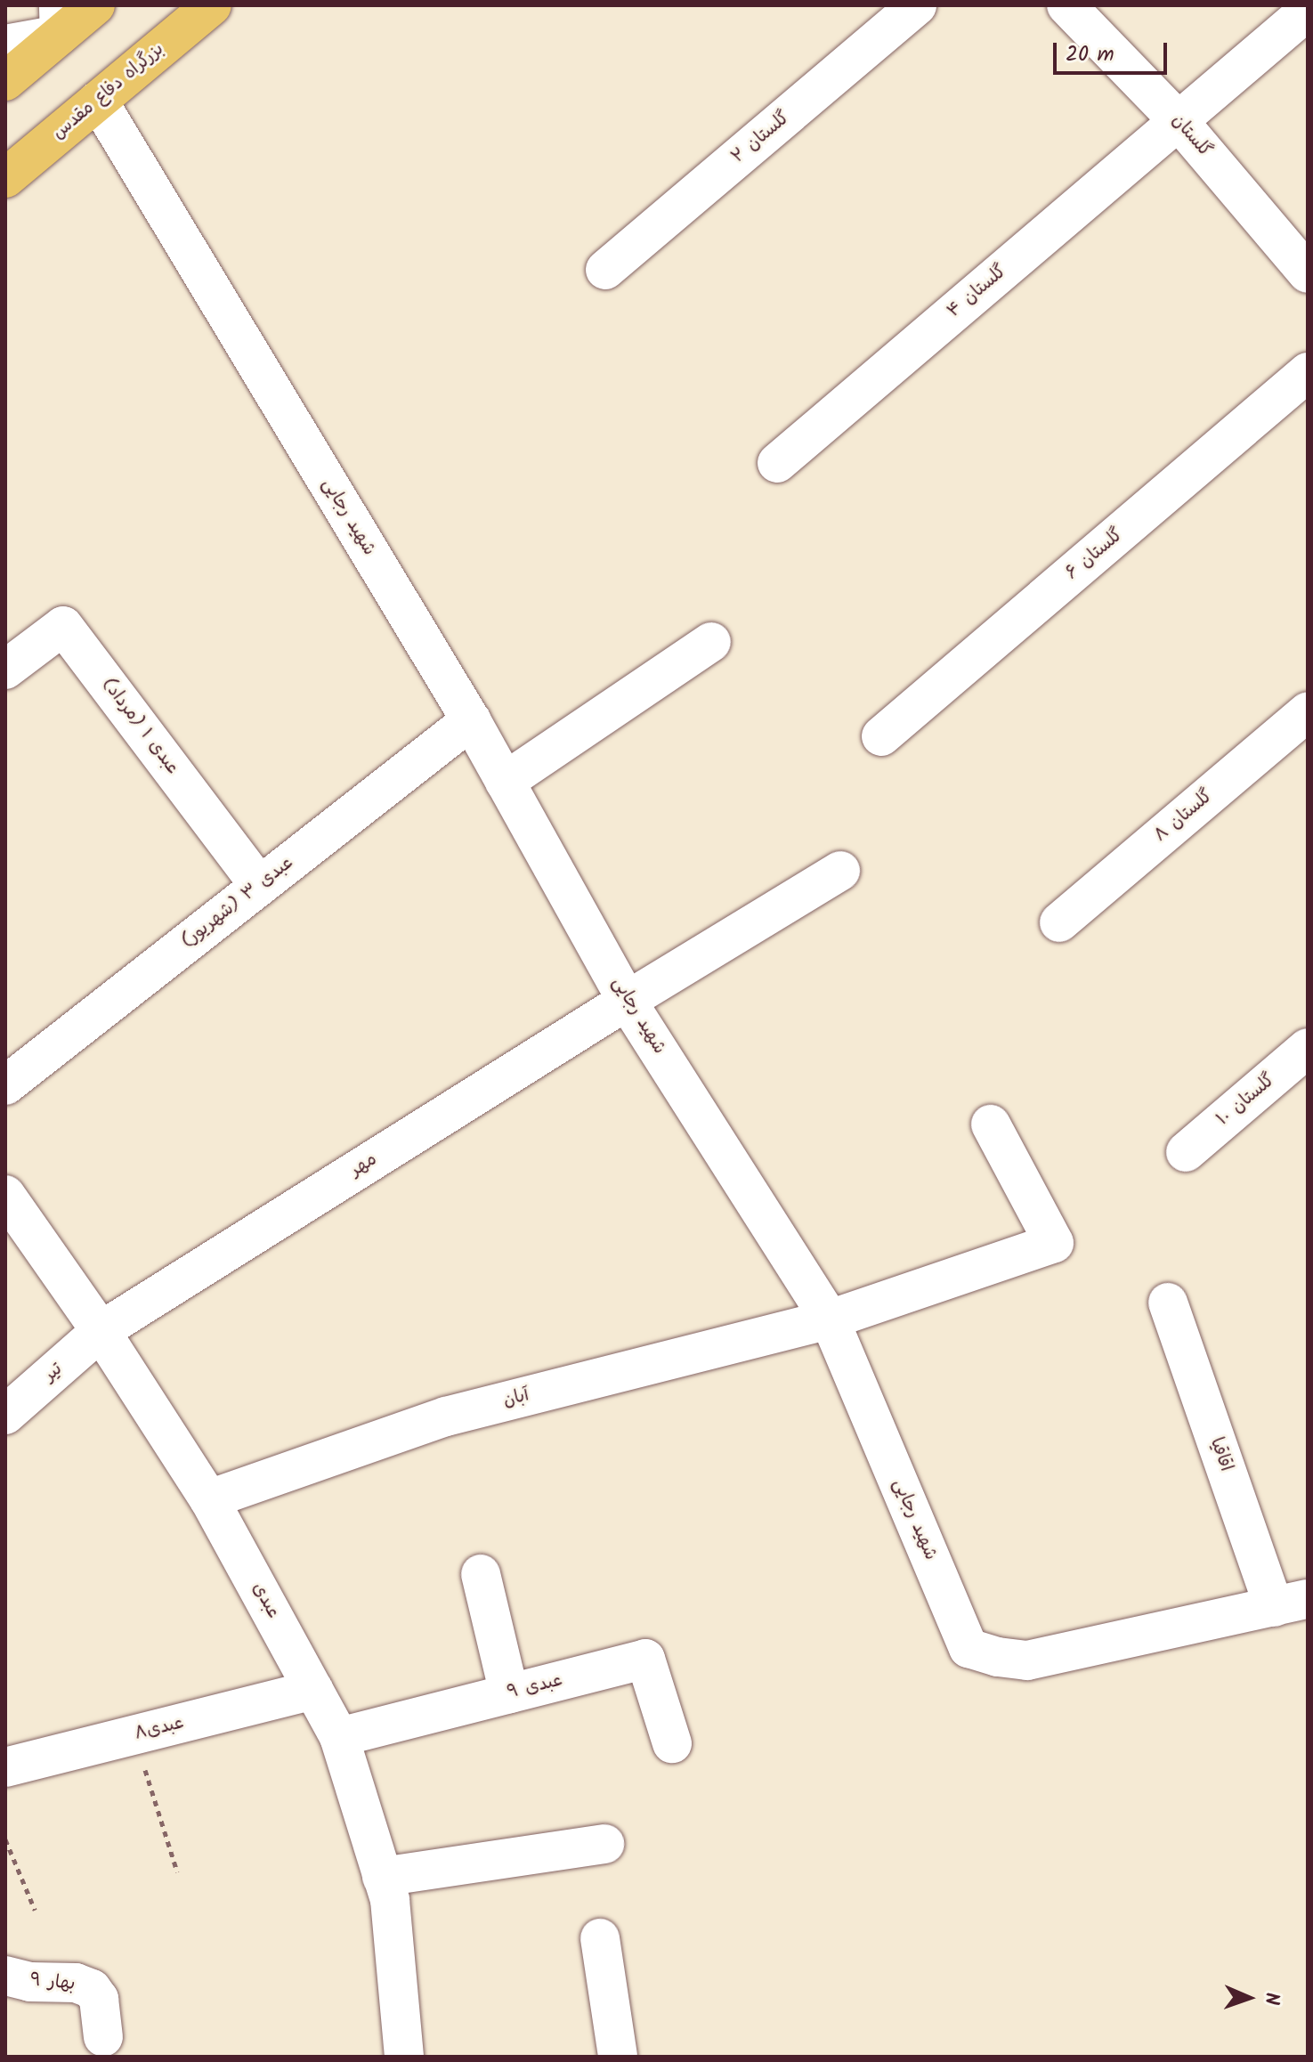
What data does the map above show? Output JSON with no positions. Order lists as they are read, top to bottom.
{
  "streets": {
    "highway": ["بزرگراه دفاع مقدس"],
    "street": [
      "گلستان",
      "گلستان ۲",
      "گلستان ۴",
      "شهید رجایی",
      "گلستان ۶",
      "عبدی ۱ (مرداد)",
      "گلستان ۸",
      "عبدی ۳ (شهریور)",
      "گلستان ۱۰",
      "مهر",
      "تیر",
      "آبان",
      "اقاقیا",
      "عبدی",
      "عبدی ۹",
      "عبدی۸",
      "بهار ۹"
    ]
  },
  "crossings": [
    ["بزرگراه دفاع مقدس", "شهید رجایی"],
    ["گلستان", "گلستان ۴"],
    ["شهید رجایی", "عبدی ۳ (شهریور)"],
    ["شهید رجایی", "مهر"],
    ["شهید رجایی", "آبان"],
    ["شهید رجایی", "اقاقیا"],
    ["عبدی ۱ (مرداد)", "عبدی ۳ (شهریور)"],
    ["مهر", "تیر"],
    ["مهر", "عبدی"],
    ["تیر", "عبدی"],
    ["آبان", "عبدی"],
    ["عبدی", "عبدی ۹"],
    ["عبدی", "عبدی۸"]
  ],
  "scale_bar": "20 m",
  "north": "right"
}
